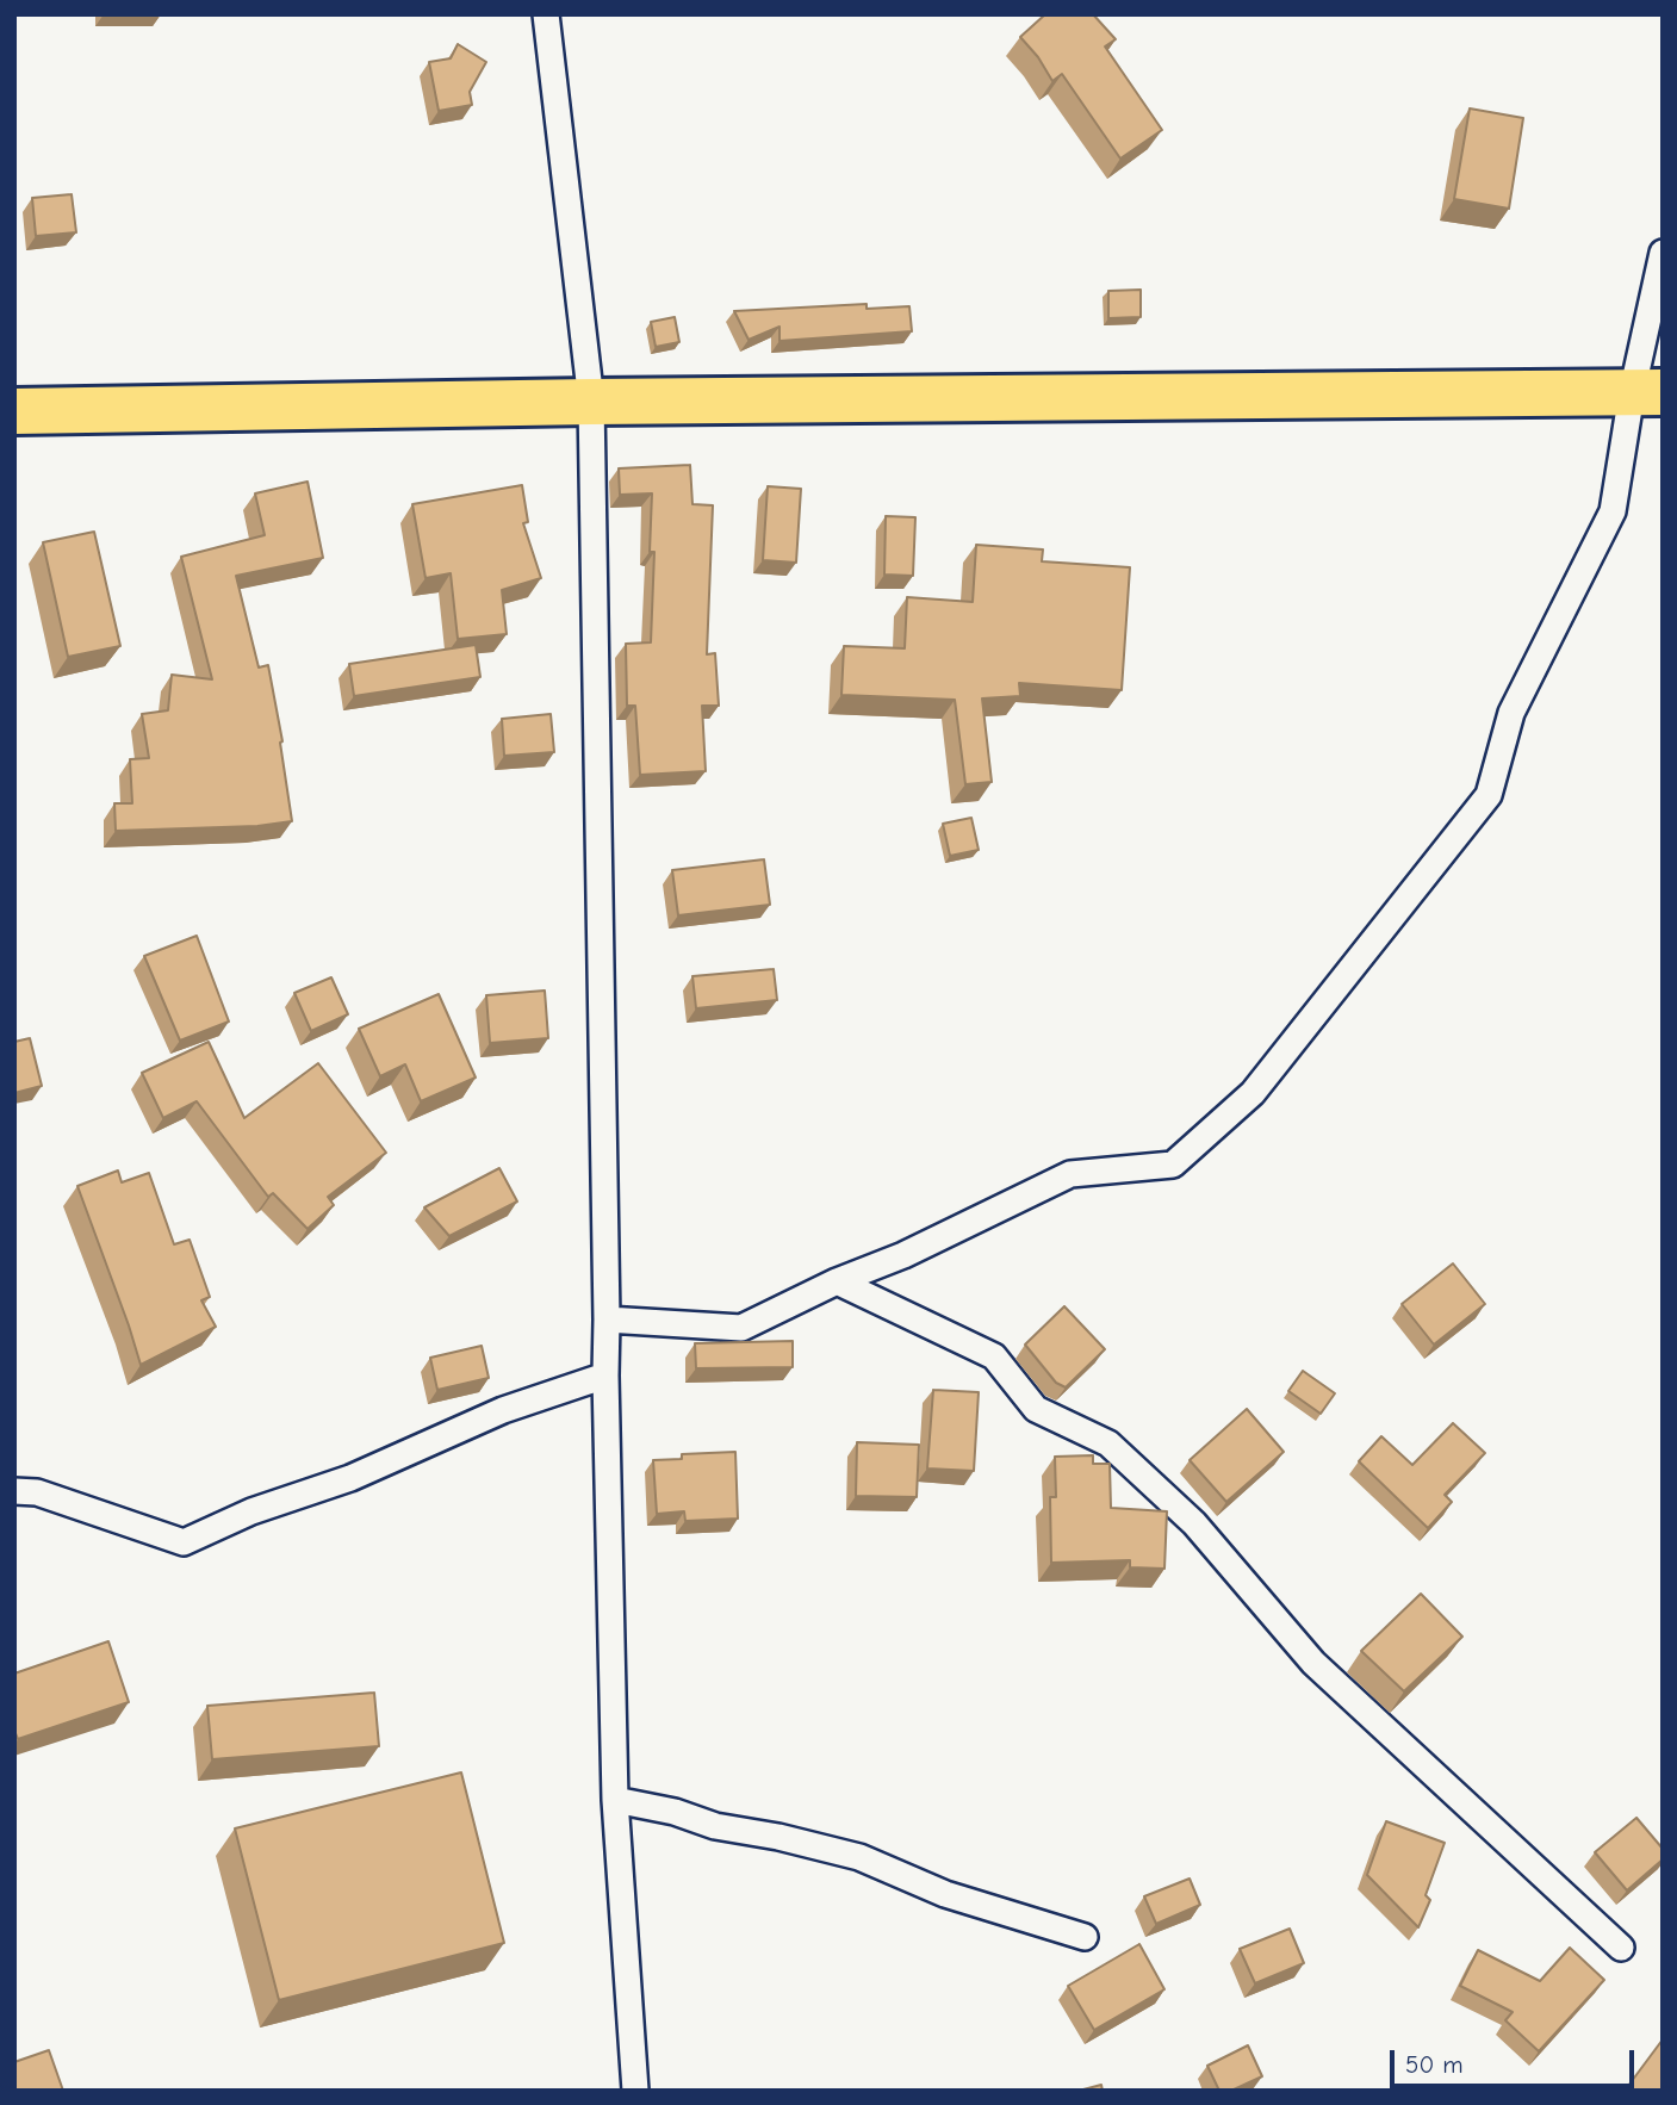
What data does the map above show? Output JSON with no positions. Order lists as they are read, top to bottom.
{
  "scale_bar": "50 m"
}
